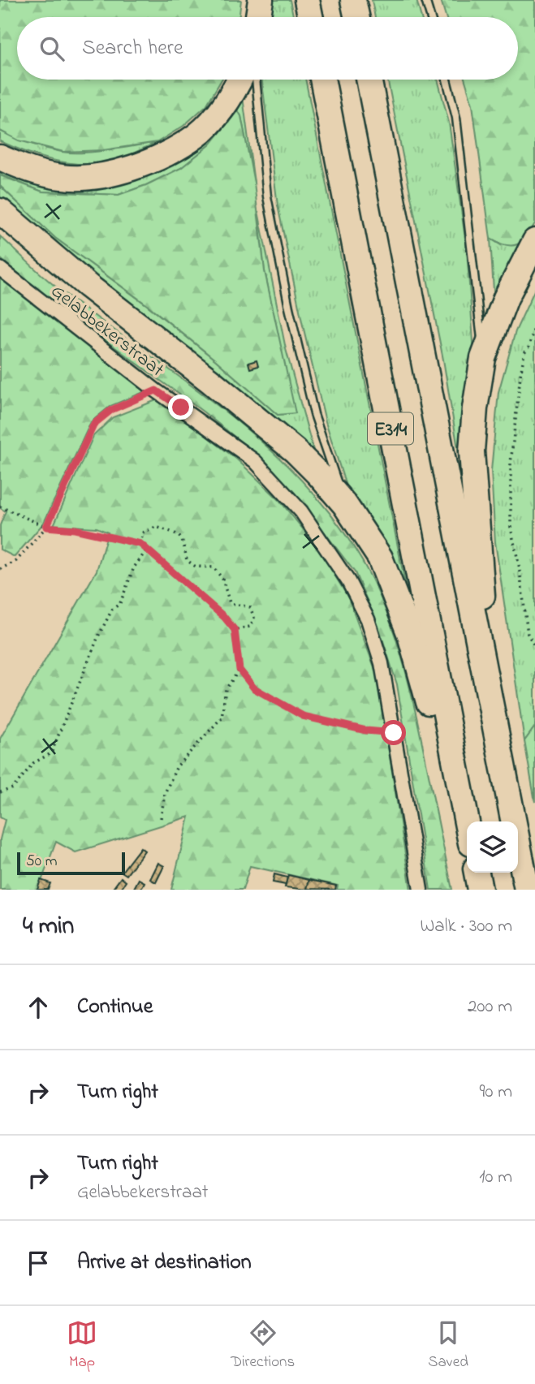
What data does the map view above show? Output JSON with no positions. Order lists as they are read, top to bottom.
{
  "streets": {
    "highway": ["E314"],
    "street": ["Gelabbekerstraat"]
  },
  "scale_bar": "50 m",
  "page": {
    "search": "Search here",
    "scale": "50 m",
    "heading": ["4 min", "Walk · 300 m"],
    "list": [
      ["Continue", "200 m"],
      ["Turn right", "90 m"],
      ["Turn right", "Gelabbekerstraat", "10 m"],
      "Arrive at destination"
    ],
    "nav": ["Map", "Directions", "Saved"]
  }
}
